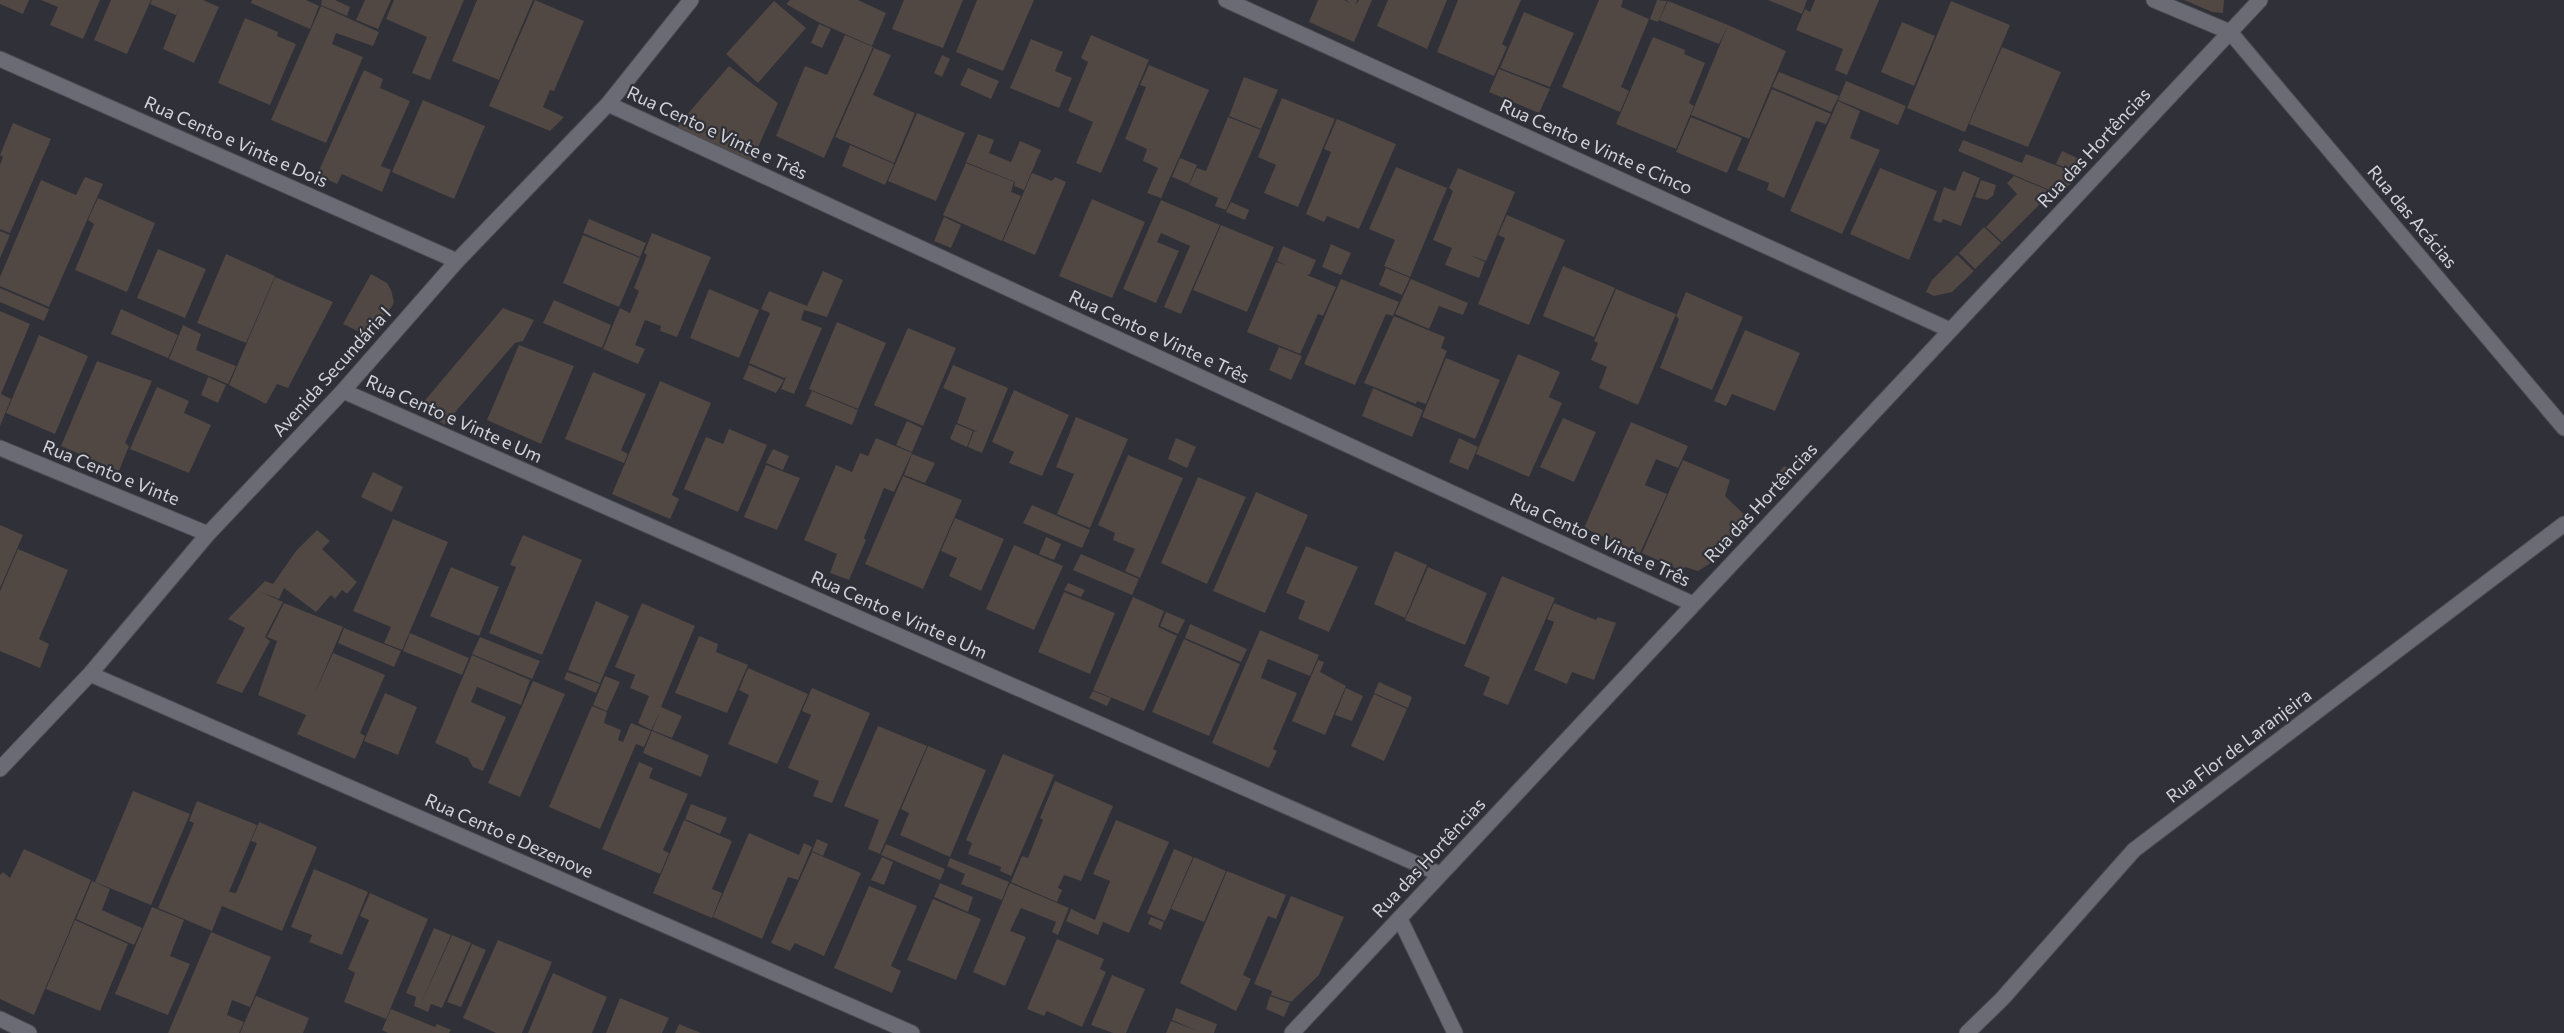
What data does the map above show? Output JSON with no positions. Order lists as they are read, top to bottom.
{
  "streets": {
    "street": [
      "Rua Cento e Vinte e Três",
      "Rua Cento e Vinte e Dois",
      "Rua Cento e Vinte e Cinco",
      "Rua das Hortências",
      "Rua das Acácias",
      "Avenida Secundária I",
      "Rua Cento e Vinte e Um",
      "Rua Cento e Vinte",
      "Rua Flor de Laranjeira",
      "Rua Cento e Dezenove"
    ]
  },
  "crossings": [
    ["Rua Cento e Vinte e Três", "Rua das Hortências"],
    ["Rua Cento e Vinte e Três", "Avenida Secundária I"],
    ["Rua Cento e Vinte e Dois", "Avenida Secundária I"],
    ["Rua Cento e Vinte e Cinco", "Rua das Hortências"],
    ["Rua das Hortências", "Rua das Acácias"],
    ["Rua das Hortências", "Rua Cento e Vinte e Um"],
    ["Avenida Secundária I", "Rua Cento e Vinte e Um"],
    ["Avenida Secundária I", "Rua Cento e Vinte"],
    ["Avenida Secundária I", "Rua Cento e Dezenove"]
  ]
}
